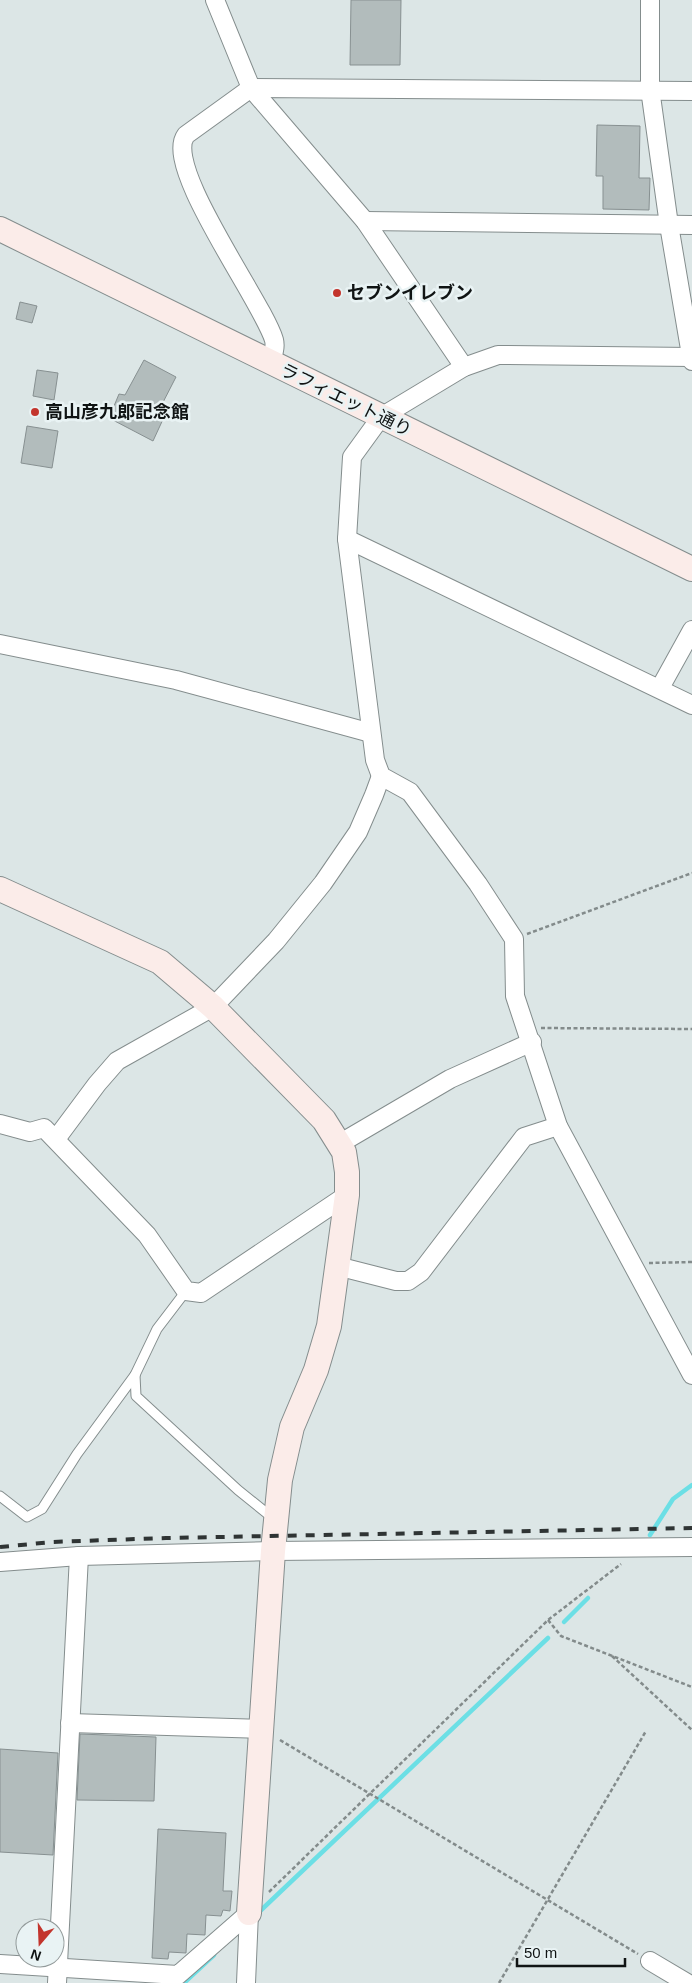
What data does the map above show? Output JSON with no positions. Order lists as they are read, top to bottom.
{
  "streets": {
    "street": ["ラフィエット通り"]
  },
  "places": ["セブンイレブン", "高山彦九郎記念館"],
  "scale_bar": "50 m",
  "north": "bottom"
}
